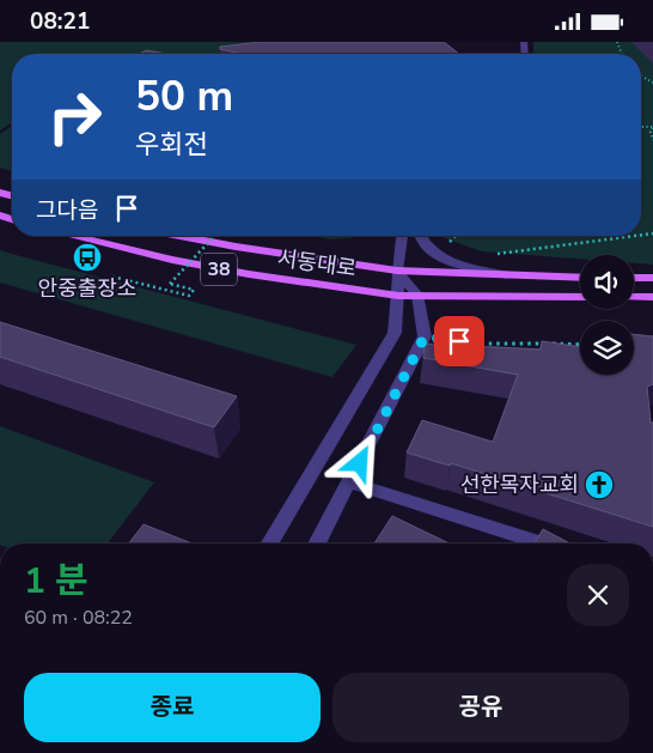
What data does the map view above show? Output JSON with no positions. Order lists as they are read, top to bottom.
{
  "streets": {
    "main road": ["서동대로", "38"]
  },
  "places": {
    "bus stop": ["안중출장소"],
    "church": ["선한목자교회"]
  },
  "page": {
    "status": "08:21",
    "turn": ["50 m", "우회전"],
    "then": "그다음",
    "heading": ["1 분", "60 m · 08:22"],
    "buttons": ["종료", "공유"]
  }
}
